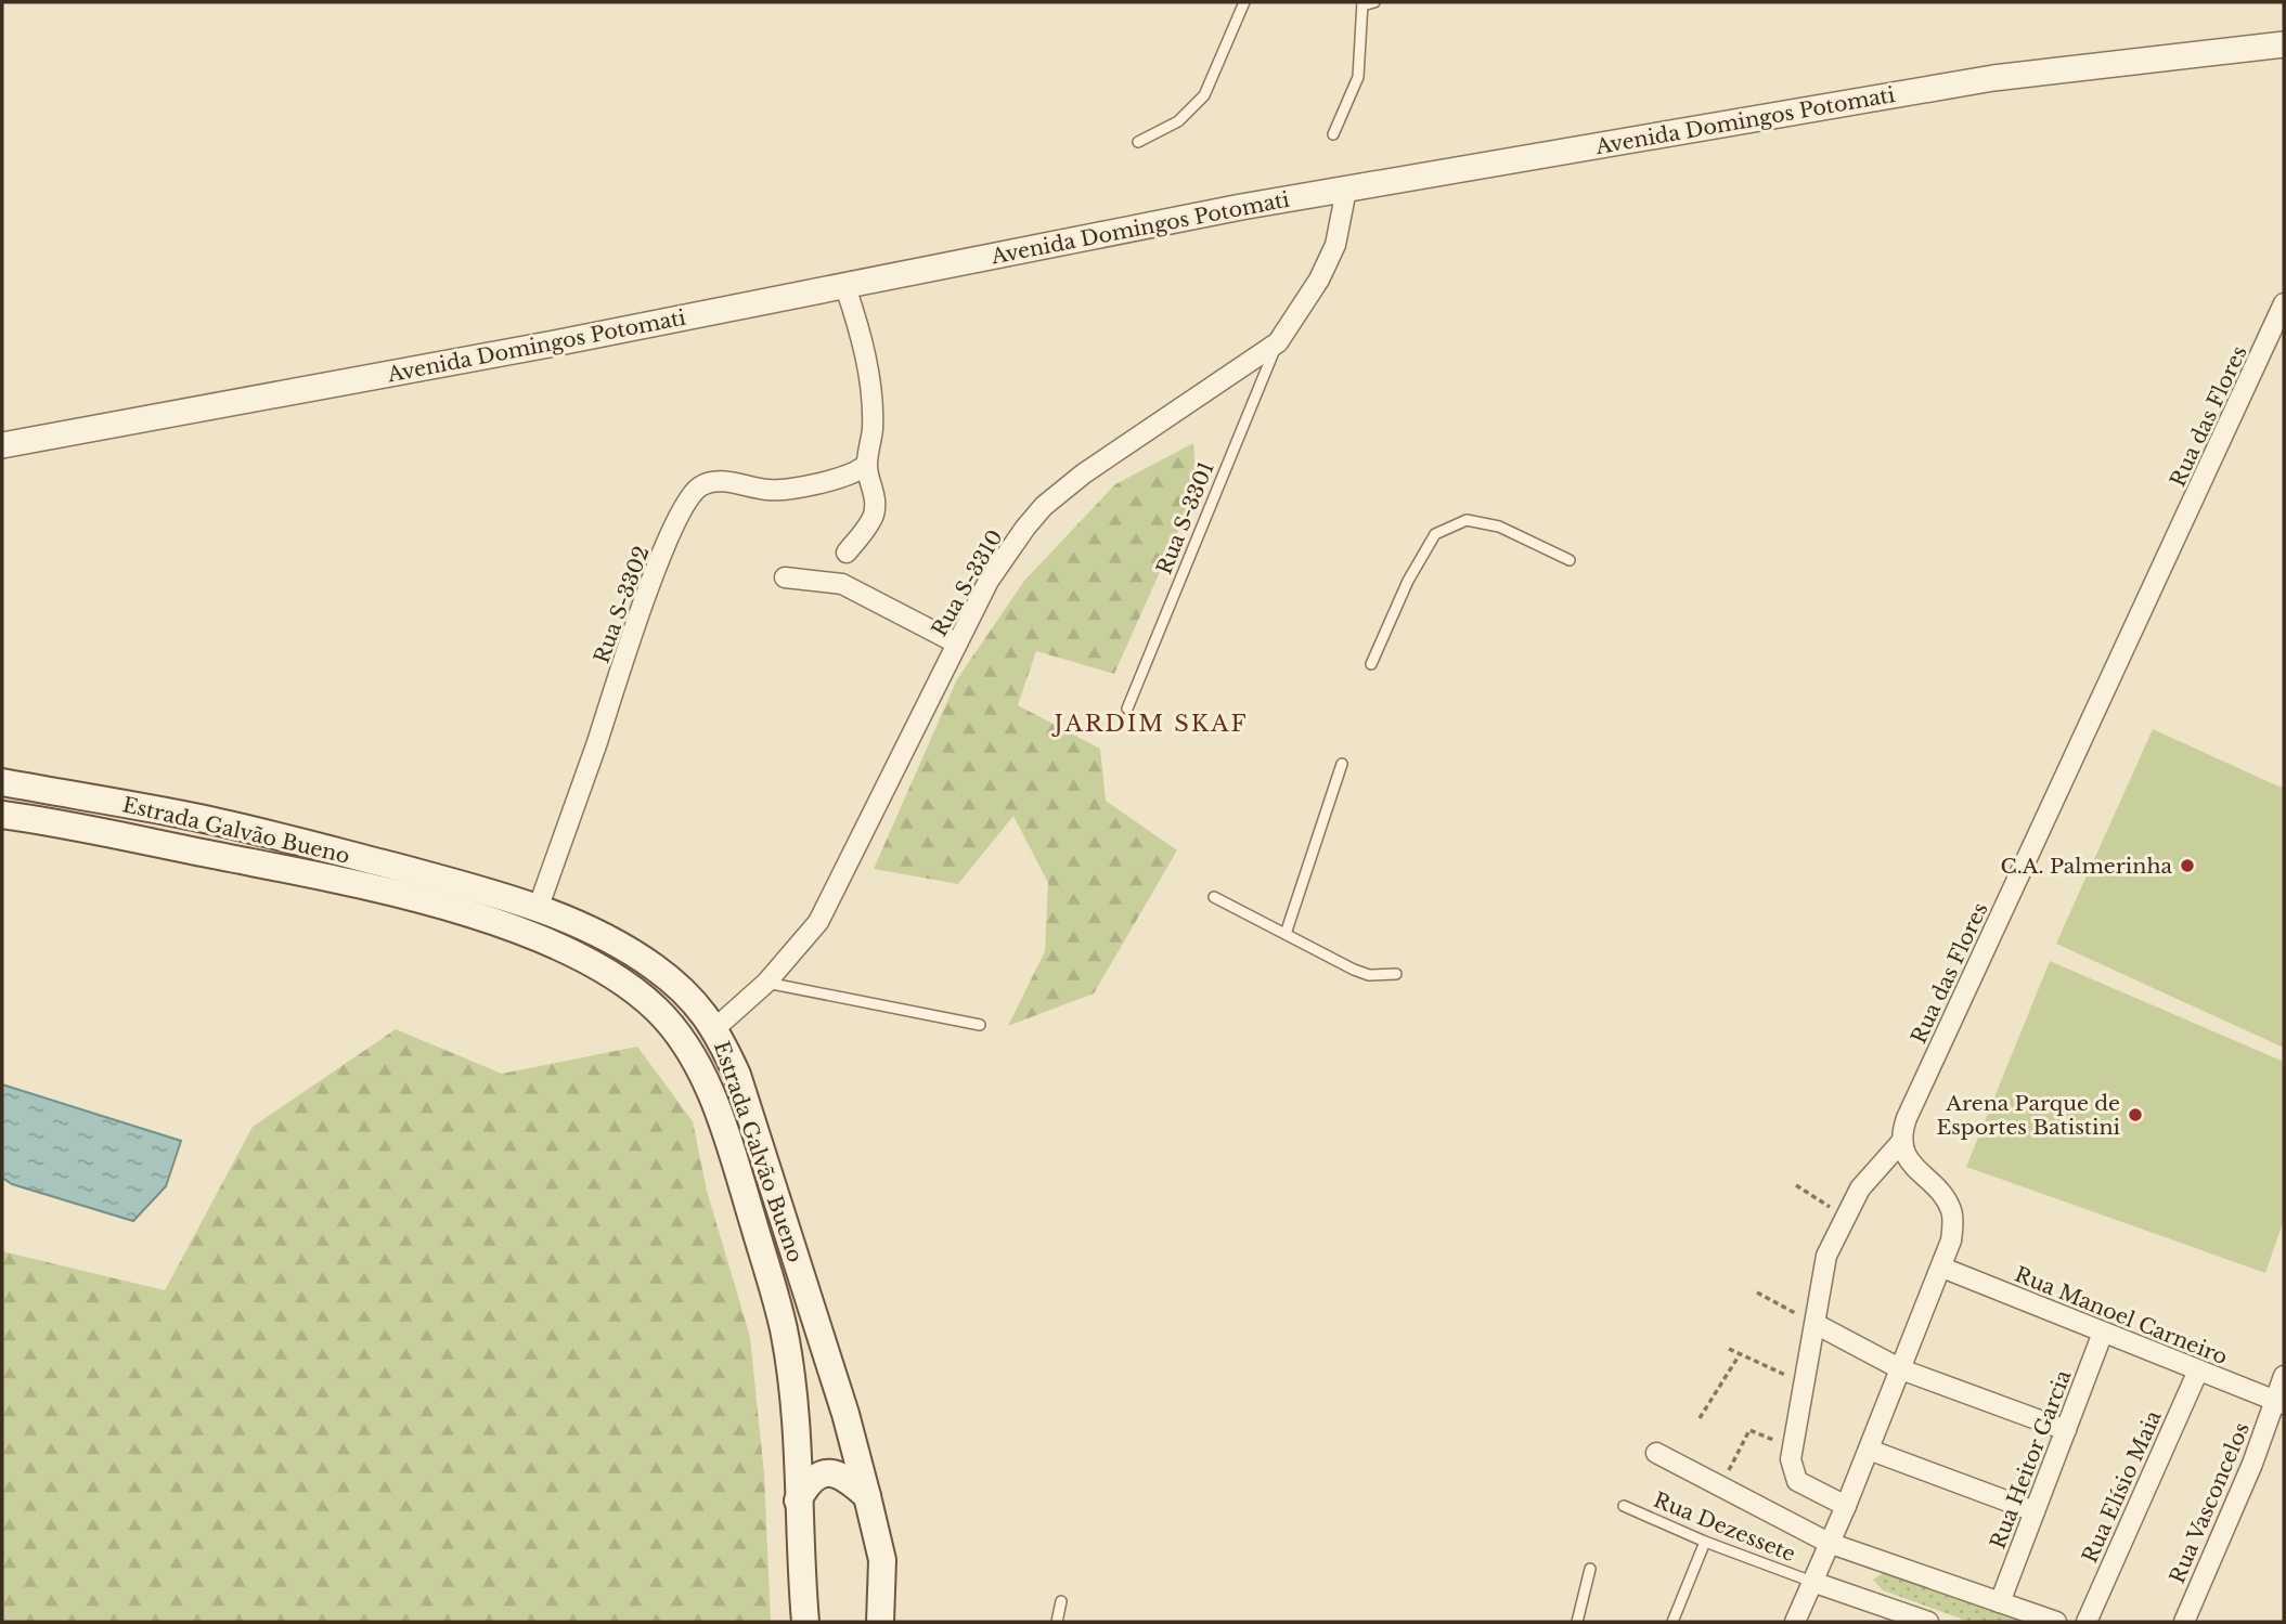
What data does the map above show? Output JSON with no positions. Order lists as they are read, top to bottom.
{
  "streets": {
    "main road": ["Estrada Galvão Bueno"],
    "street": [
      "Avenida Domingos Potomati",
      "Rua das Flores",
      "Rua S-3310",
      "Rua S-3302",
      "Rua Manoel Carneiro",
      "Rua Heitor Garcia",
      "Rua Elísio Maia",
      "Rua Vasconcelos"
    ],
    "lane": ["Rua S-3301", "Rua Dezessete"]
  },
  "crossings": [
    ["Avenida Domingos Potomati", "Rua S-3310"],
    ["Rua S-3301", "Rua S-3310"],
    ["Rua S-3310", "Estrada Galvão Bueno"],
    ["Rua S-3302", "Estrada Galvão Bueno"],
    ["Rua Manoel Carneiro", "Rua Heitor Garcia"],
    ["Rua Manoel Carneiro", "Rua Elísio Maia"],
    ["Rua Manoel Carneiro", "Rua Vasconcelos"]
  ],
  "districts": ["JARDIM SKAF"],
  "places": ["C.A. Palmerinha", "Arena Parque de Esportes Batistini"]
}
